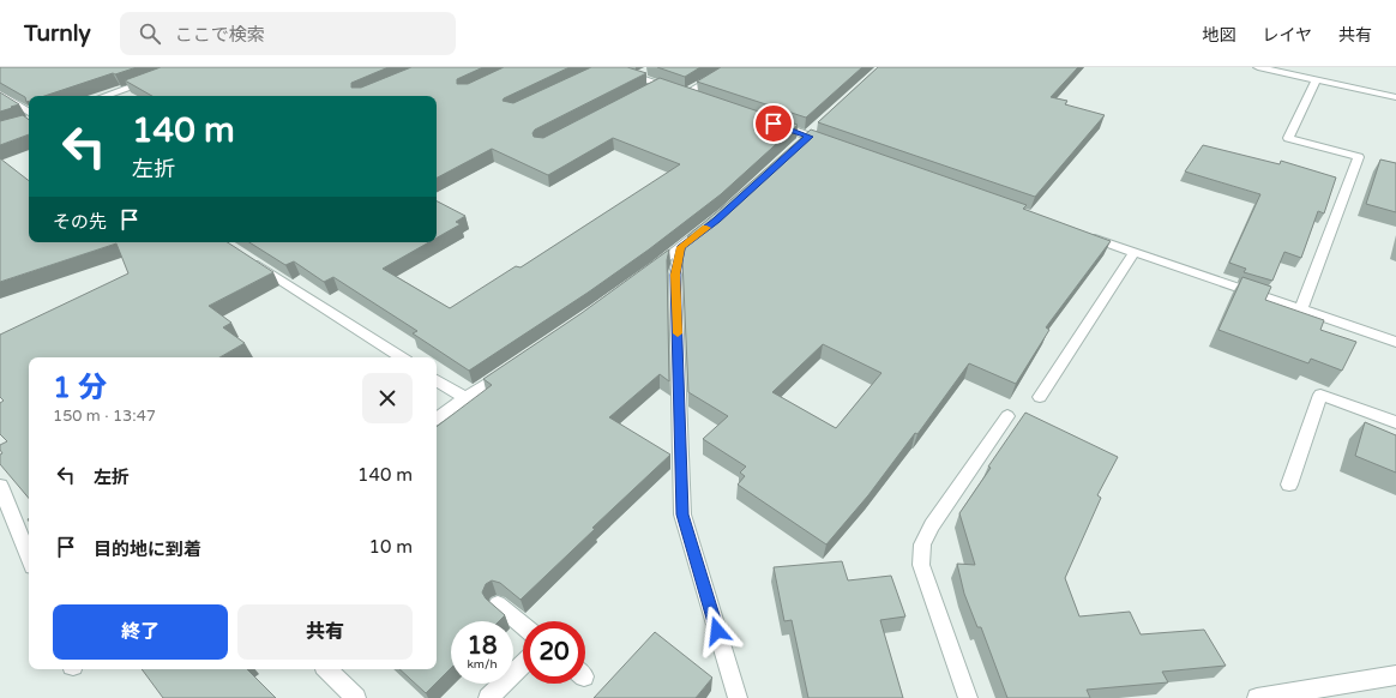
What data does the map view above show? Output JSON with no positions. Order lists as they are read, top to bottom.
{
  "page": {
    "header": "Turnly",
    "search": "ここで検索",
    "nav": ["地図", "レイヤ", "共有"],
    "turn": ["140 m", "左折"],
    "then": "その先",
    "heading": ["1 分", "150 m · 13:47"],
    "list": [
      {
        "name": "左折",
        "value": "140 m"
      },
      {
        "name": "目的地に到着",
        "value": "10 m"
      }
    ],
    "buttons": ["終了", "共有"],
    "speed": "18 km/h",
    "limit": "20"
  }
}
